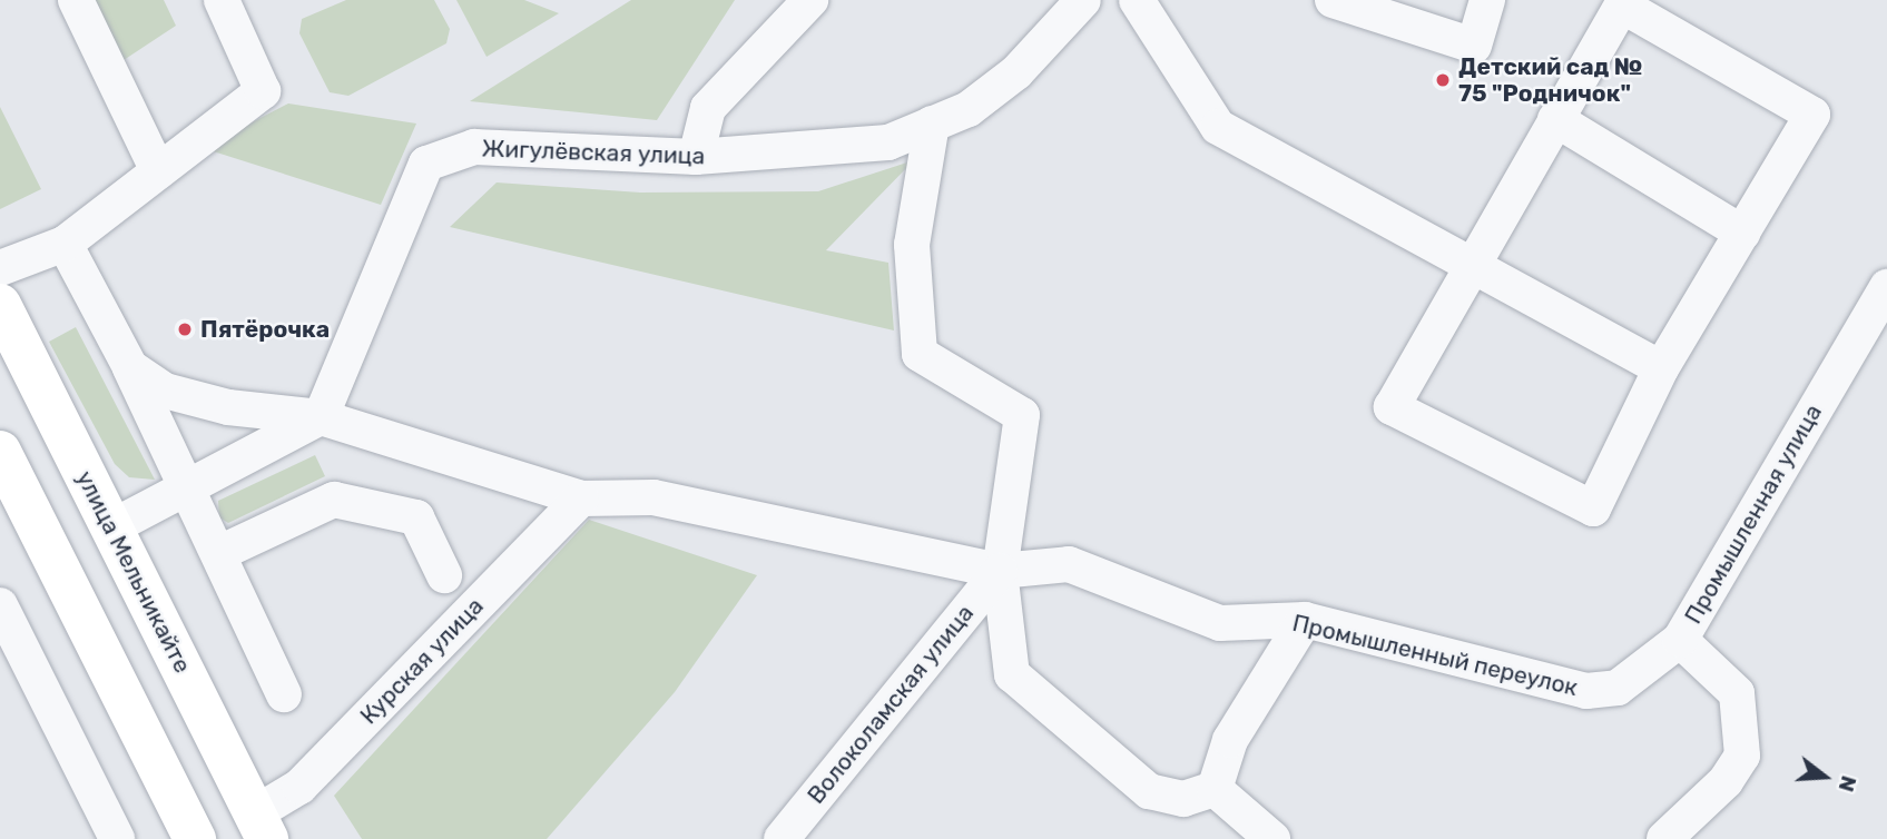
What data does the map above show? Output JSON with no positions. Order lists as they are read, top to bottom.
{
  "streets": {
    "main road": ["улица Мельникайте"],
    "street": [
      "Жигулёвская улица",
      "Промышленная улица",
      "Промышленный переулок",
      "Курская улица",
      "Волоколамская улица"
    ]
  },
  "crossings": [
    ["Жигулёвская улица", "Промышленный переулок"],
    ["Промышленная улица", "Промышленный переулок"],
    ["улица Мельникайте", "Курская улица"],
    ["Промышленный переулок", "Курская улица"],
    ["Промышленный переулок", "Волоколамская улица"]
  ],
  "places": ["Детский сад № 75 \"Родничок\"", "Пятёрочка"],
  "north": "right"
}
